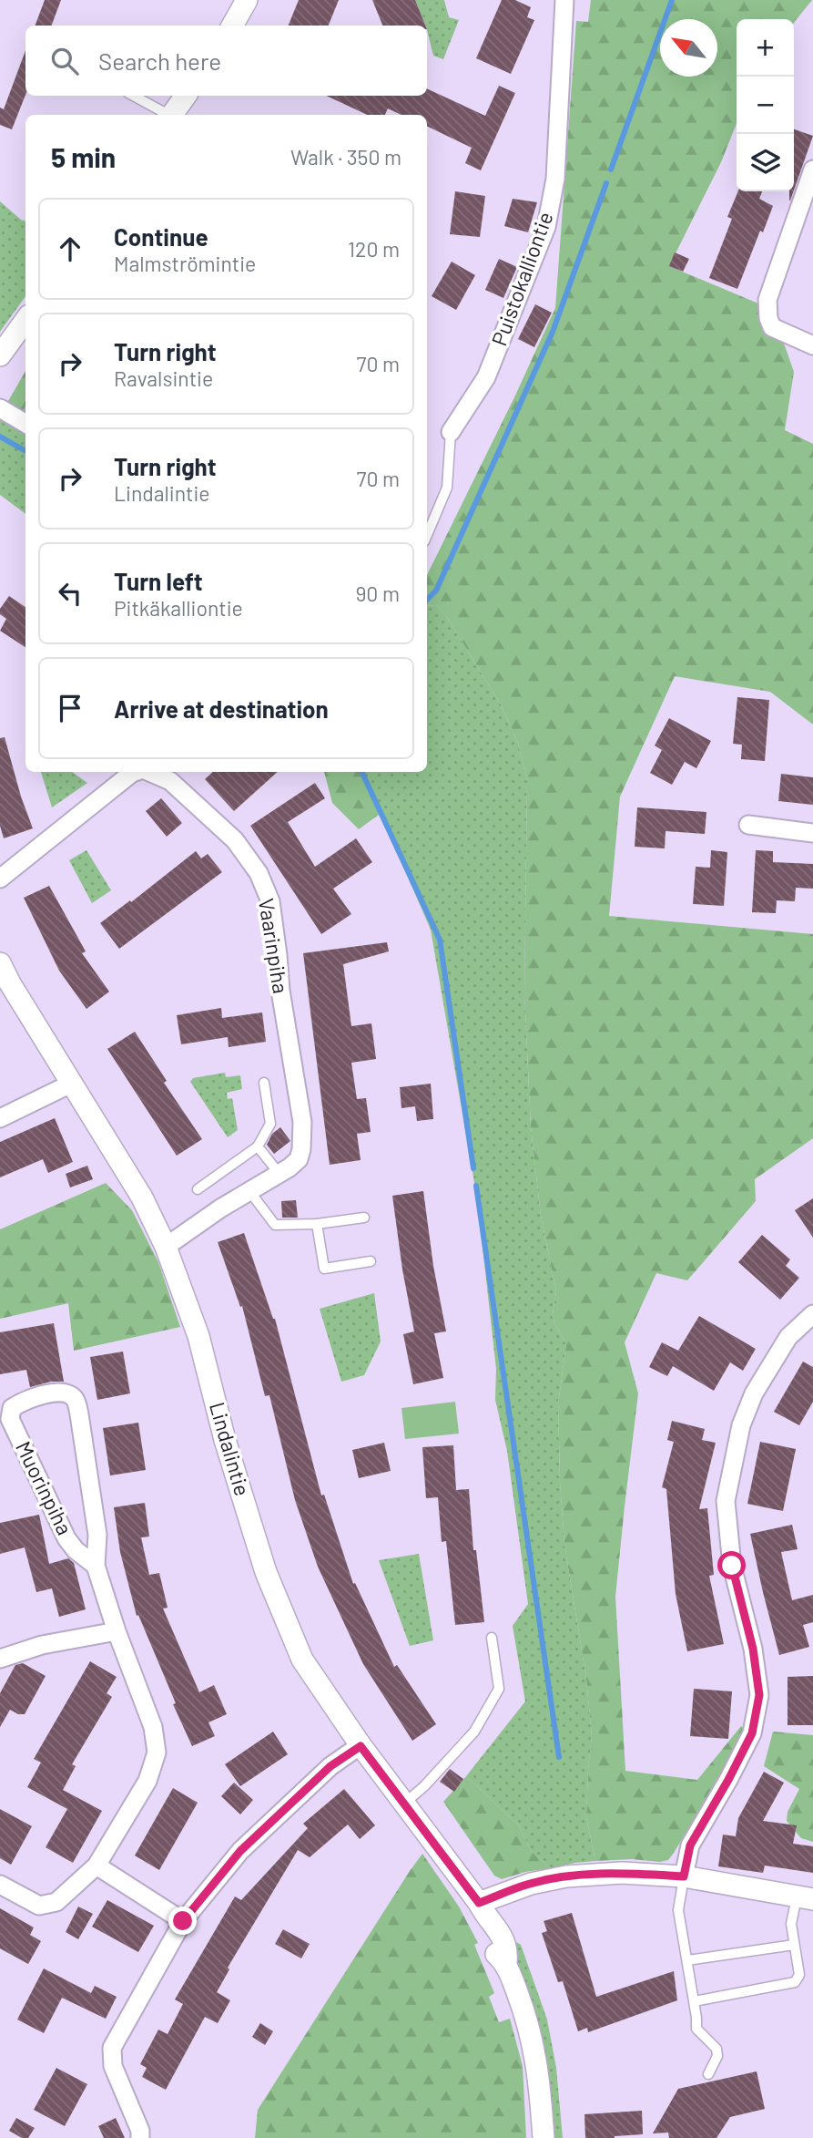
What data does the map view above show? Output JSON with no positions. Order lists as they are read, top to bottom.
{
  "streets": {
    "street": [
      "Puistokalliontie",
      "Vaarinpiha",
      "Lindalintie",
      "Muorinpiha"
    ]
  },
  "crossings": [
    ["Vaarinpiha", "Lindalintie"]
  ],
  "north": "top left",
  "page": {
    "map_buttons": ["+", "−"],
    "search": "Search here",
    "heading": ["5 min", "Walk · 350 m"],
    "list": [
      ["Continue", "Malmströmintie", "120 m"],
      ["Turn right", "Ravalsintie", "70 m"],
      ["Turn right", "Lindalintie", "70 m"],
      ["Turn left", "Pitkäkalliontie", "90 m"],
      "Arrive at destination"
    ]
  }
}
